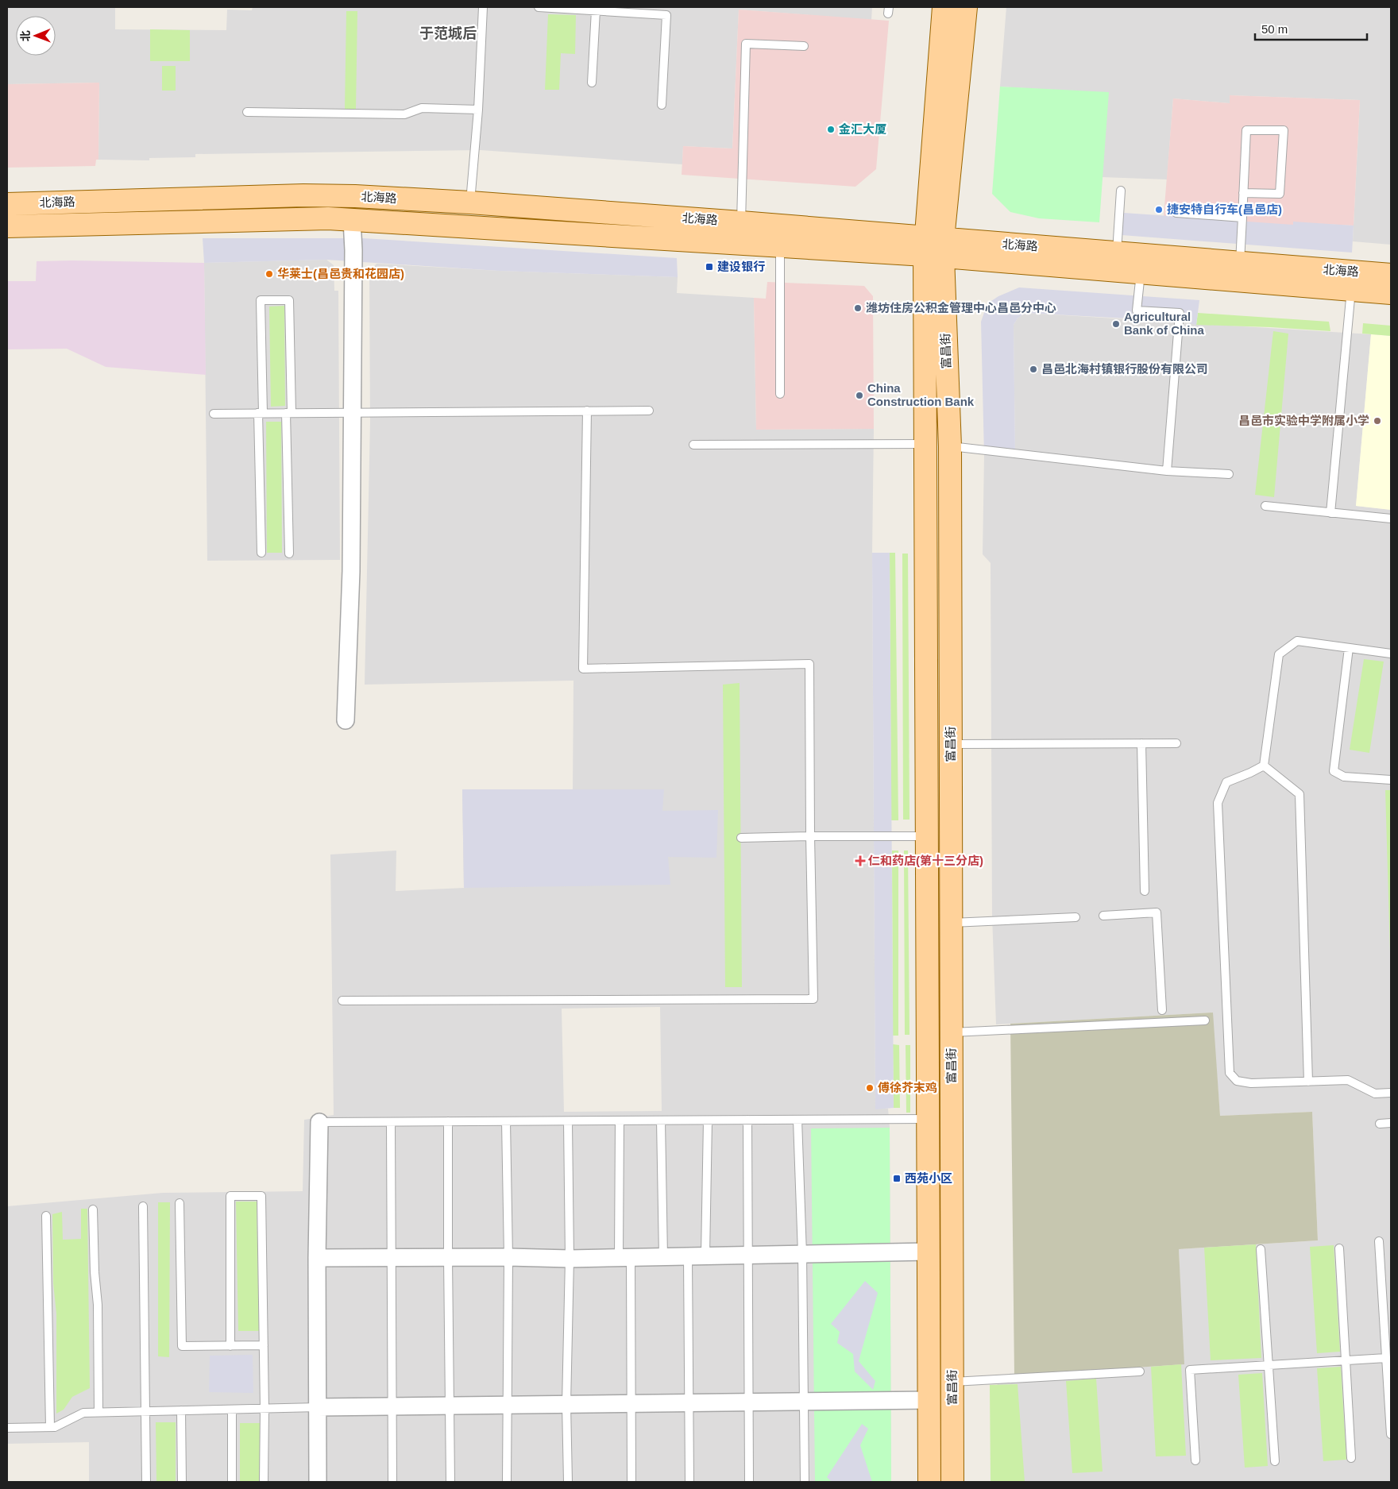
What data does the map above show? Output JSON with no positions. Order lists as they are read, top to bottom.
{
  "streets": {
    "main road": ["北海路", "富昌街"]
  },
  "crossings": [
    ["北海路", "富昌街"]
  ],
  "districts": ["于范城后"],
  "places": {
    "other": [
      "金汇大厦",
      "捷安特自行车(昌邑店)",
      "华莱士(昌邑贵和花园店)",
      "潍坊住房公积金管理中心昌邑分中心",
      "Agricultural Bank of China",
      "昌邑北海村镇银行股份有限公司",
      "China Construction Bank",
      "昌邑市实验中学附属小学",
      "傅徐芥末鸡"
    ],
    "transit": ["建设银行", "西苑小区"],
    "health": ["仁和药店(第十三分店)"]
  },
  "scale_bar": "50 m",
  "north": "left"
}
